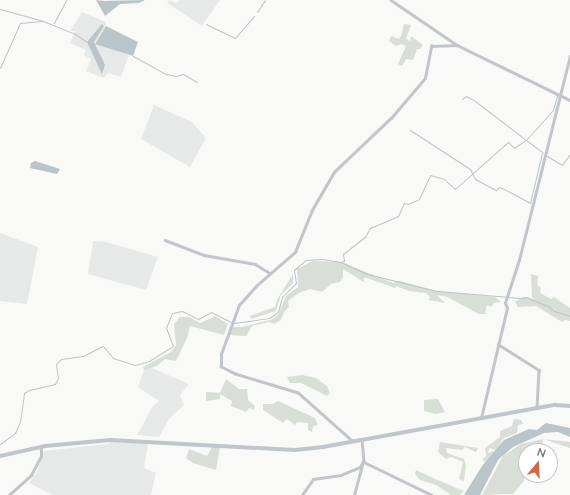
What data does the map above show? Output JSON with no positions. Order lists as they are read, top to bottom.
{
  "north": "top"
}
